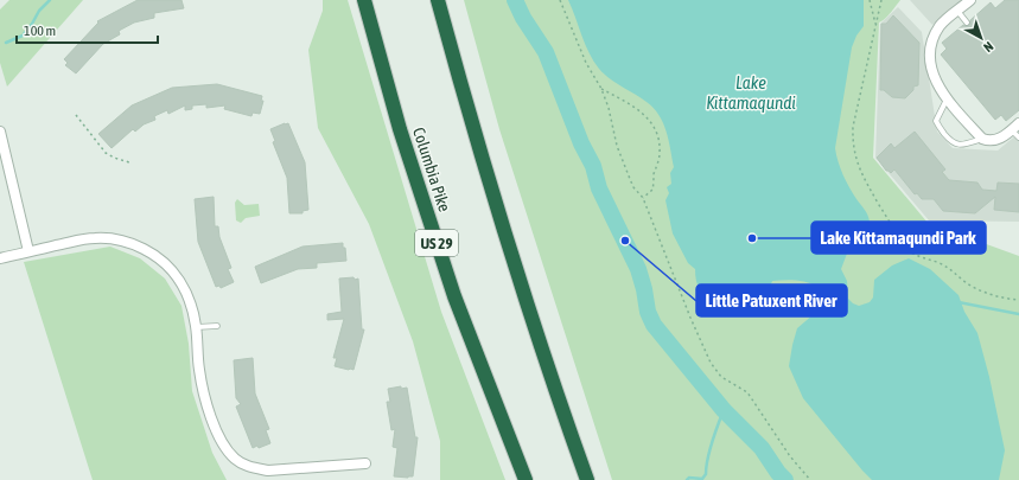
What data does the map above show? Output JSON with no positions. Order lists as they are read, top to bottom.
{
  "streets": {
    "highway": ["Columbia Pike", "US 29"]
  },
  "water": ["Lake Kittamaqundi"],
  "places": ["Lake Kittamaqundi Park", "Little Patuxent River"],
  "scale_bar": "100 m",
  "north": "bottom right"
}
